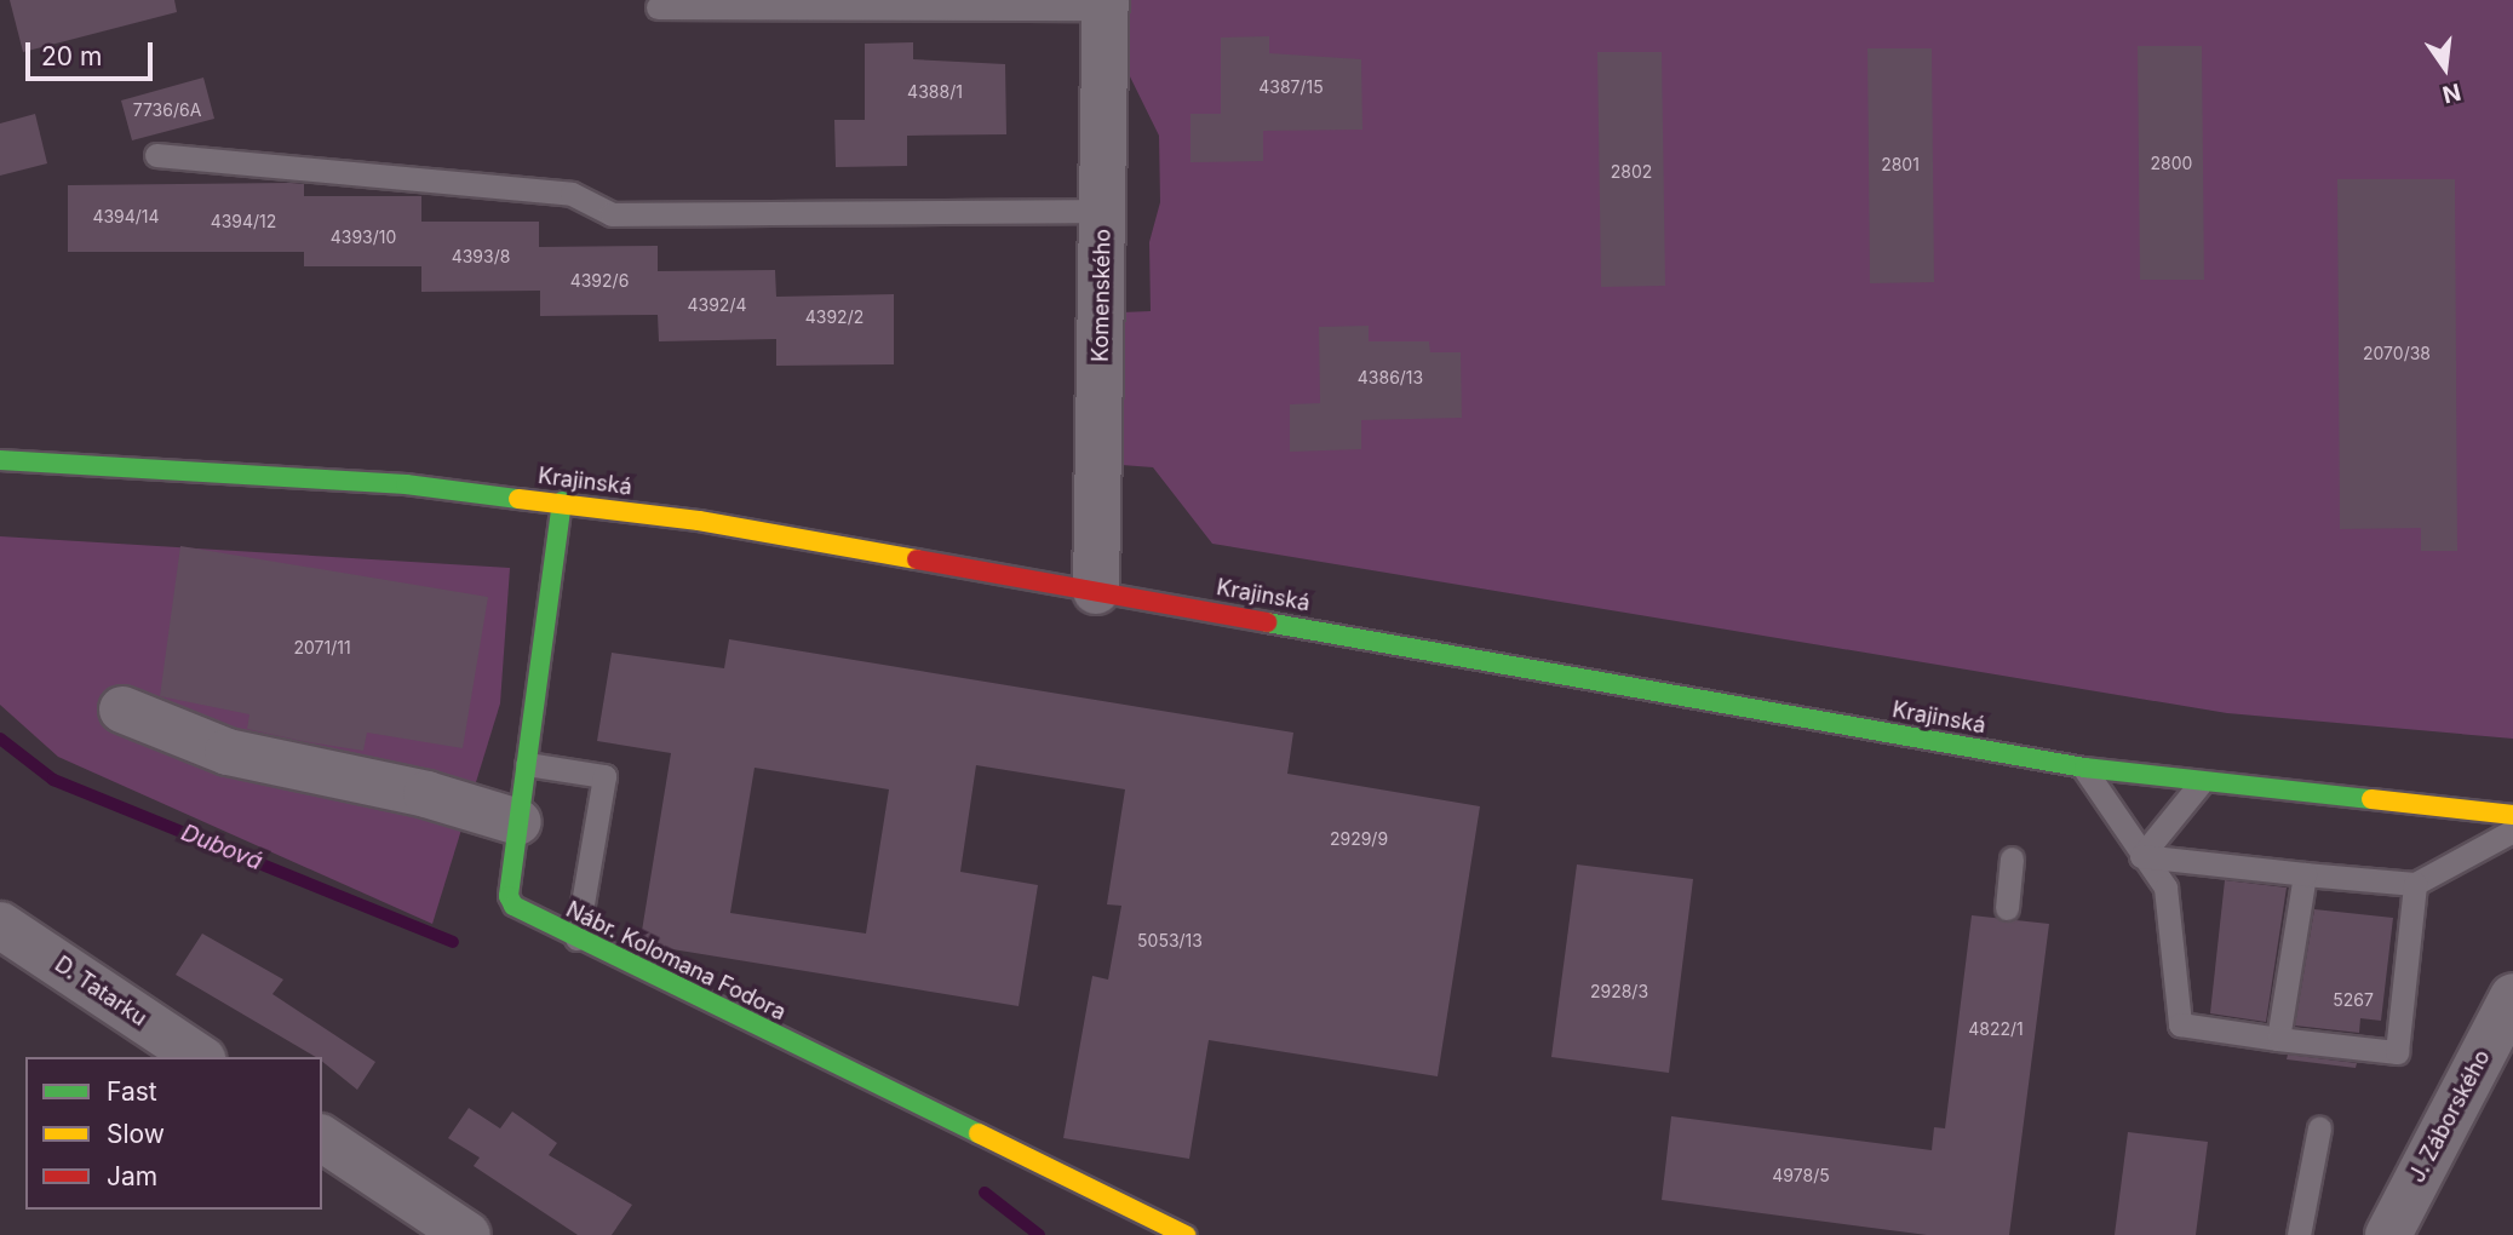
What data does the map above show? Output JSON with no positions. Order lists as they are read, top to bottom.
{
  "streets": {
    "main road": ["Krajinská", "Nábr. Kolomana Fodora"],
    "street": ["Komenského", "D. Tatarku", "J. Záborského"]
  },
  "crossings": [
    ["Komenského", "Krajinská"],
    ["Krajinská", "Nábr. Kolomana Fodora"]
  ],
  "water": ["Dubová"],
  "house_numbers": [
    "4387/15",
    "4388/1",
    "7736/6A",
    "2800",
    "2801",
    "2802",
    "4394/14",
    "4394/12",
    "4393/10",
    "4393/8",
    "4392/6",
    "4392/4",
    "4392/2",
    "2070/38",
    "4386/13",
    "2071/11",
    "2929/9",
    "5053/13",
    "2928/3",
    "5267",
    "4822/1",
    "4978/5"
  ],
  "legend": ["Fast", "Slow", "Jam"],
  "scale_bar": "20 m",
  "north": "bottom"
}
